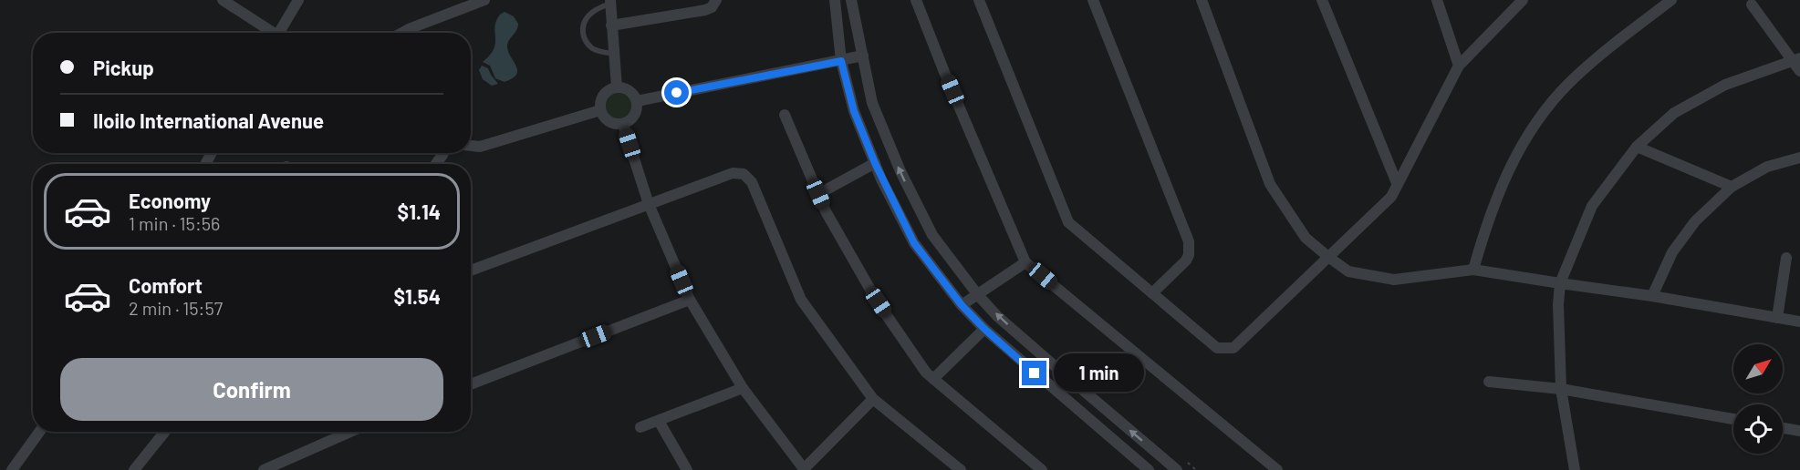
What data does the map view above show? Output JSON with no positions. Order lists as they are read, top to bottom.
{
  "north": "top right",
  "page": {
    "banner": ["Pickup", "Iloilo International Avenue"],
    "list": [
      {
        "name": "Economy",
        "note": "1 min · 15:56",
        "value": "$1.14"
      },
      {
        "name": "Comfort",
        "note": "2 min · 15:57",
        "value": "$1.54"
      }
    ],
    "buttons": "Confirm",
    "bubble": "1 min"
  }
}
